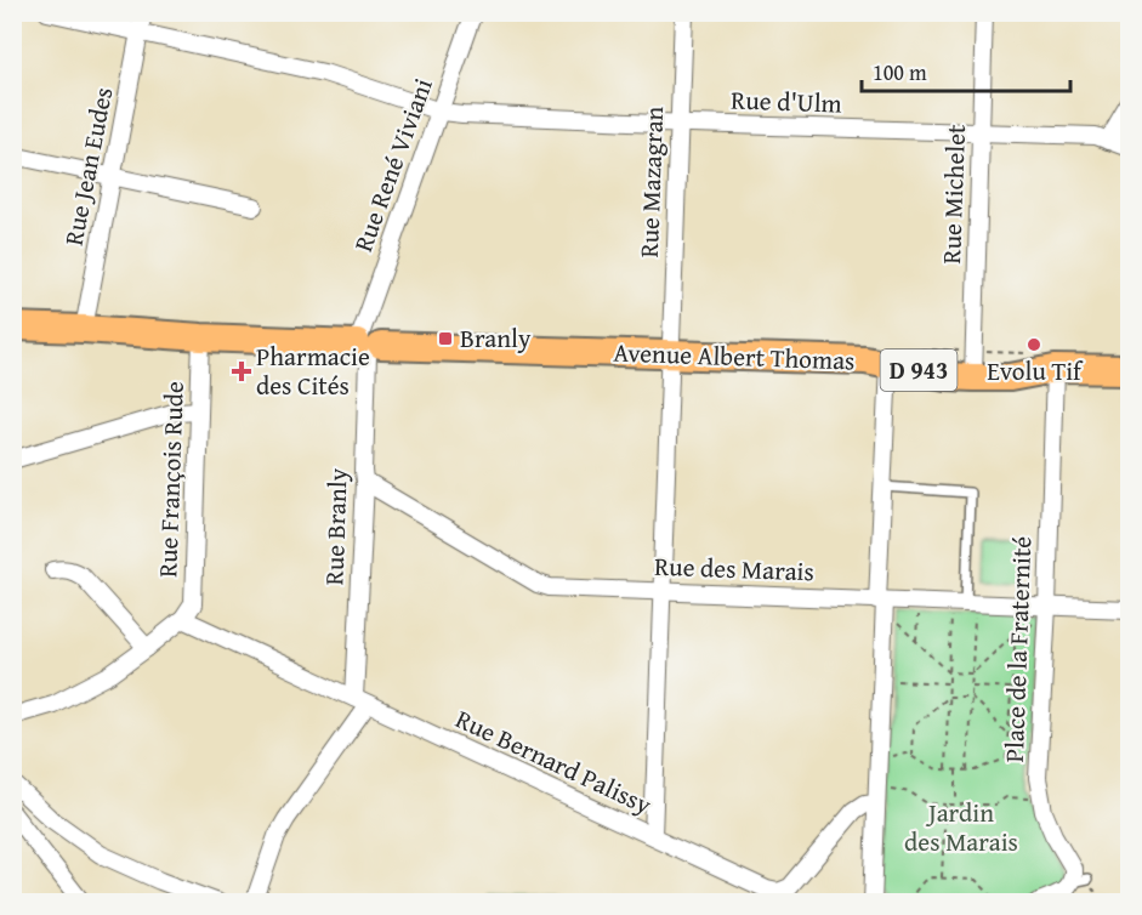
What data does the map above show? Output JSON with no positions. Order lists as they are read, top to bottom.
{
  "streets": {
    "main road": ["Avenue Albert Thomas", "D 943"],
    "street": [
      "Rue d'Ulm",
      "Rue René Viviani",
      "Rue Jean Eudes",
      "Rue Mazagran",
      "Rue Michelet",
      "Rue François Rude",
      "Rue Branly",
      "Rue des Marais",
      "Place de la Fraternité",
      "Rue Bernard Palissy"
    ]
  },
  "crossings": [
    ["Rue d'Ulm", "Rue René Viviani"],
    ["Rue d'Ulm", "Rue Jean Eudes"],
    ["Rue d'Ulm", "Rue Mazagran"],
    ["Rue d'Ulm", "Rue Michelet"],
    ["Rue René Viviani", "Avenue Albert Thomas"],
    ["Rue René Viviani", "Rue Branly"],
    ["Rue Jean Eudes", "Avenue Albert Thomas"],
    ["Rue Mazagran", "Avenue Albert Thomas"],
    ["Rue Mazagran", "Rue des Marais"],
    ["Rue Mazagran", "Rue Bernard Palissy"],
    ["Rue Michelet", "Avenue Albert Thomas"],
    ["Avenue Albert Thomas", "Rue François Rude"],
    ["Avenue Albert Thomas", "Rue Branly"],
    ["Avenue Albert Thomas", "Place de la Fraternité"],
    ["Rue François Rude", "Rue Bernard Palissy"],
    ["Rue Branly", "Rue des Marais"],
    ["Rue Branly", "Rue Bernard Palissy"],
    ["Rue des Marais", "Place de la Fraternité"]
  ],
  "parks": ["Jardin des Marais"],
  "places": {
    "transit": ["Branly"],
    "other": ["Evolu Tif"],
    "health": ["Pharmacie des Cités"]
  },
  "scale_bar": "100 m"
}
